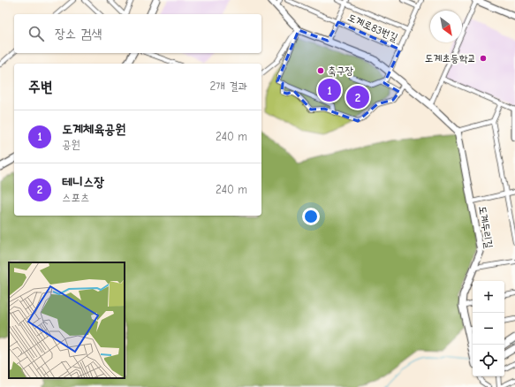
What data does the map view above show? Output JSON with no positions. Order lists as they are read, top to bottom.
{
  "streets": {
    "street": ["도계로83번길", "도계두리길"]
  },
  "places": ["도계초등학교", "축구장"],
  "north": "bottom right",
  "page": {
    "search": "장소 검색",
    "heading": ["주변", "2개 결과"],
    "pins": ["1", "2"],
    "list": [
      {
        "mark": "1",
        "name": "도계체육공원",
        "note": "공원",
        "value": "240 m"
      },
      {
        "mark": "2",
        "name": "테니스장",
        "note": "스포츠",
        "value": "240 m"
      }
    ],
    "map_buttons": ["+", "−"]
  }
}
